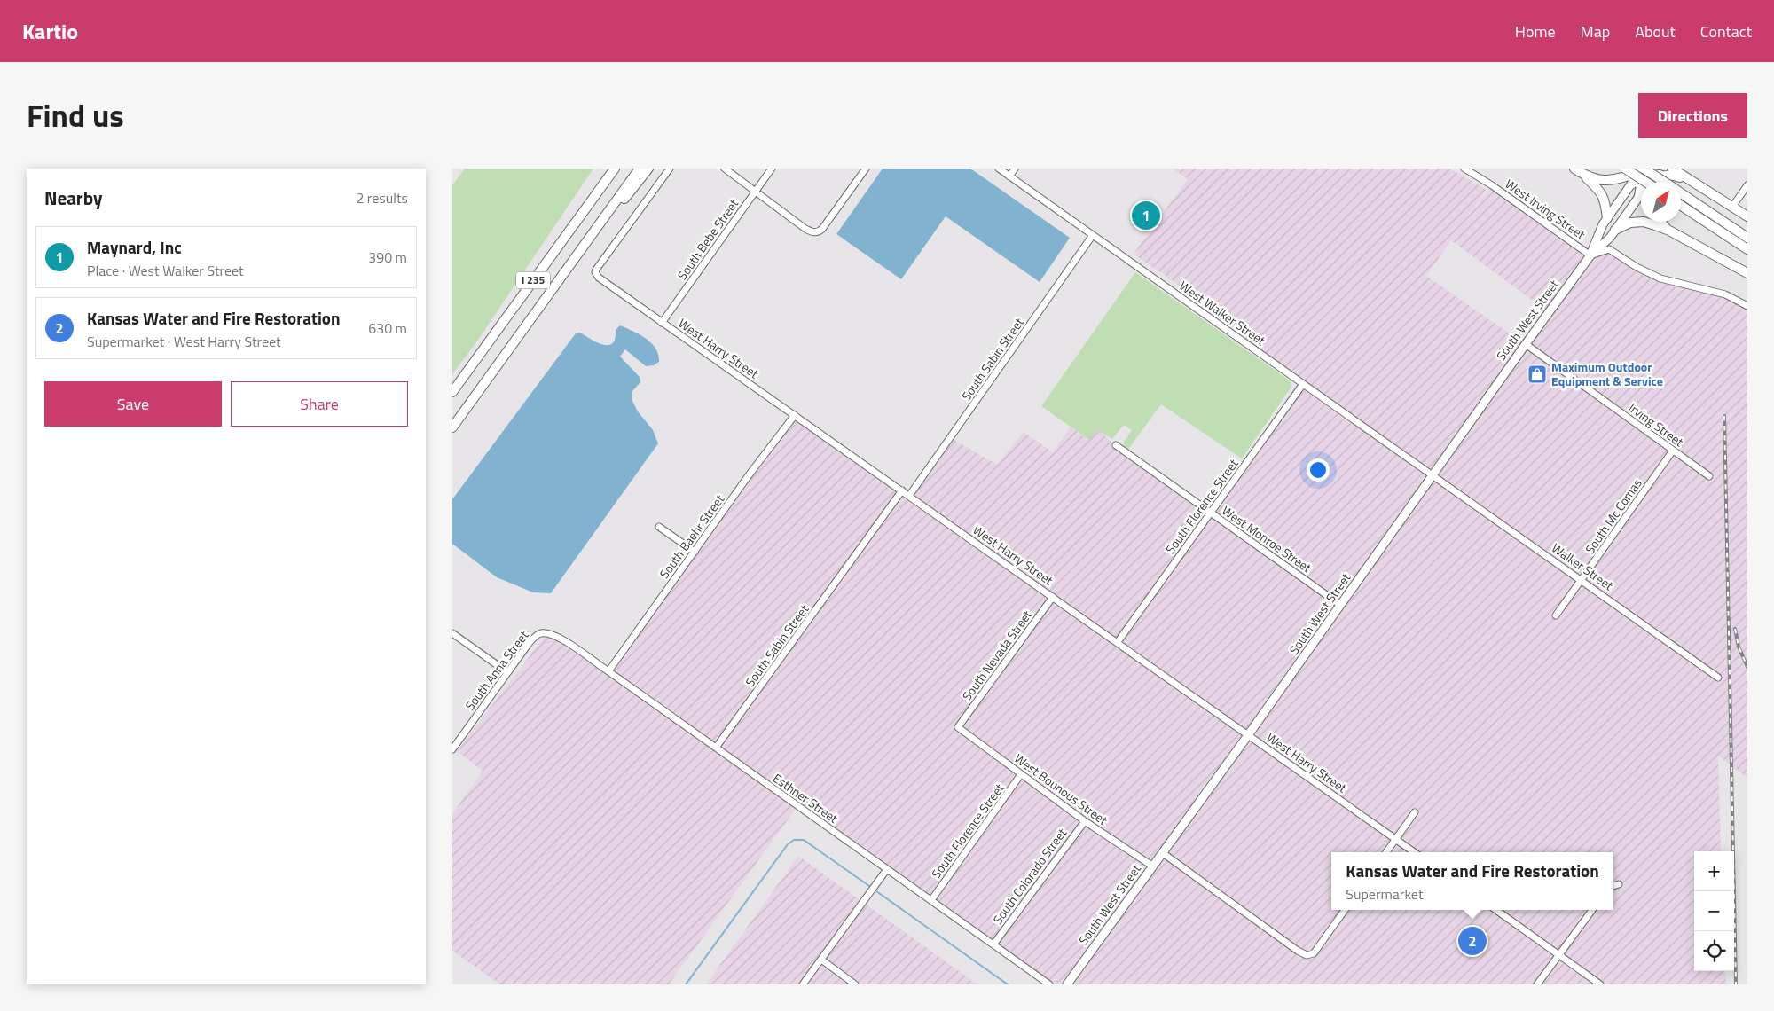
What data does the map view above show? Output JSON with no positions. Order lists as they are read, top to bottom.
{
  "streets": {
    "highway": ["I 235"],
    "main road": ["South West Street"],
    "street": [
      "West Irving Street",
      "South Bebe Street",
      "West Walker Street",
      "West Harry Street",
      "South Sabin Street",
      "Irving Street",
      "South Florence Street",
      "South Mc Comas",
      "South Baehr Street",
      "West Monroe Street",
      "Walker Street",
      "South Nevada Street",
      "South Anna Street",
      "West Bounous Street",
      "Esthner Street",
      "South Colorado Street"
    ]
  },
  "crossings": [
    ["West Irving Street", "South West Street"],
    ["South Bebe Street", "West Harry Street"],
    ["West Walker Street", "South West Street"],
    ["West Walker Street", "South Sabin Street"],
    ["West Walker Street", "South Florence Street"],
    ["West Walker Street", "Walker Street"],
    ["South West Street", "West Harry Street"],
    ["South West Street", "Irving Street"],
    ["South West Street", "West Monroe Street"],
    ["South West Street", "Walker Street"],
    ["South West Street", "West Bounous Street"],
    ["West Harry Street", "South Sabin Street"],
    ["West Harry Street", "South Florence Street"],
    ["West Harry Street", "South Baehr Street"],
    ["West Harry Street", "South Nevada Street"],
    ["South Sabin Street", "Esthner Street"],
    ["Irving Street", "South Mc Comas"],
    ["South Florence Street", "West Monroe Street"],
    ["South Florence Street", "West Bounous Street"],
    ["South Florence Street", "Esthner Street"],
    ["South Mc Comas", "Walker Street"],
    ["South Baehr Street", "Esthner Street"],
    ["South Nevada Street", "West Bounous Street"],
    ["South Anna Street", "Esthner Street"],
    ["West Bounous Street", "South Colorado Street"],
    ["Esthner Street", "South Colorado Street"]
  ],
  "places": {
    "shop": ["Maximum Outdoor Equipment & Service"]
  },
  "north": "top right",
  "page": {
    "header": "Kartio",
    "nav": [
      "Home",
      "Map",
      "About",
      "Contact"
    ],
    "title": "Find us",
    "buttons": [
      "Directions",
      ["Save", "Share"]
    ],
    "heading": ["Nearby", "2 results"],
    "pins": ["1", "2"],
    "list": [
      {
        "mark": "1",
        "name": "Maynard, Inc",
        "note": "Place · West Walker Street",
        "value": "390 m"
      },
      {
        "mark": "2",
        "name": "Kansas Water and Fire Restoration",
        "note": "Supermarket · West Harry Street",
        "value": "630 m"
      }
    ],
    "map_buttons": ["+", "−"],
    "popup": ["Kansas Water and Fire Restoration", "Supermarket"]
  }
}
